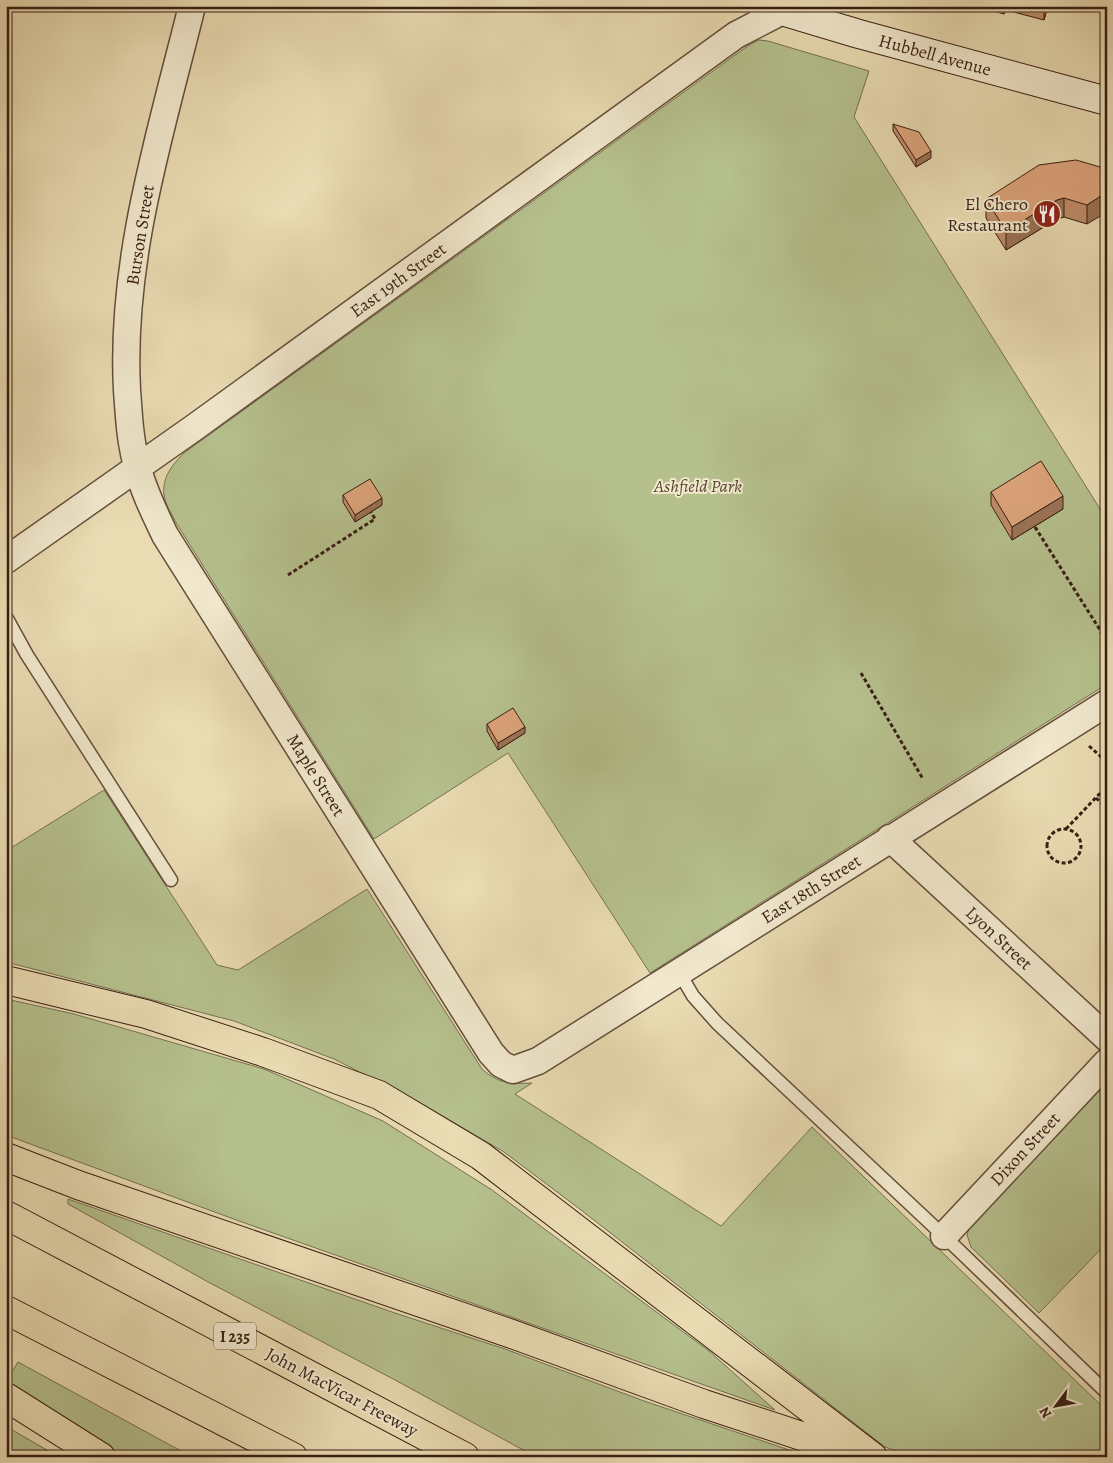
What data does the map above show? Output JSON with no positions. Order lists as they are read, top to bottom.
{
  "streets": {
    "highway": ["I 235", "John MacVicar Freeway"],
    "main road": ["Hubbell Avenue"],
    "street": [
      "Burson Street",
      "East 19th Street",
      "Maple Street",
      "East 18th Street",
      "Lyon Street",
      "Dixon Street"
    ]
  },
  "crossings": [
    ["Hubbell Avenue", "East 19th Street"],
    ["Burson Street", "East 19th Street"],
    ["Burson Street", "Maple Street"],
    ["East 19th Street", "Maple Street"],
    ["Maple Street", "East 18th Street"],
    ["East 18th Street", "Lyon Street"]
  ],
  "parks": ["Ashfield Park"],
  "places": {
    "restaurant": ["El Chero Restaurant"]
  },
  "north": "bottom left"
}
